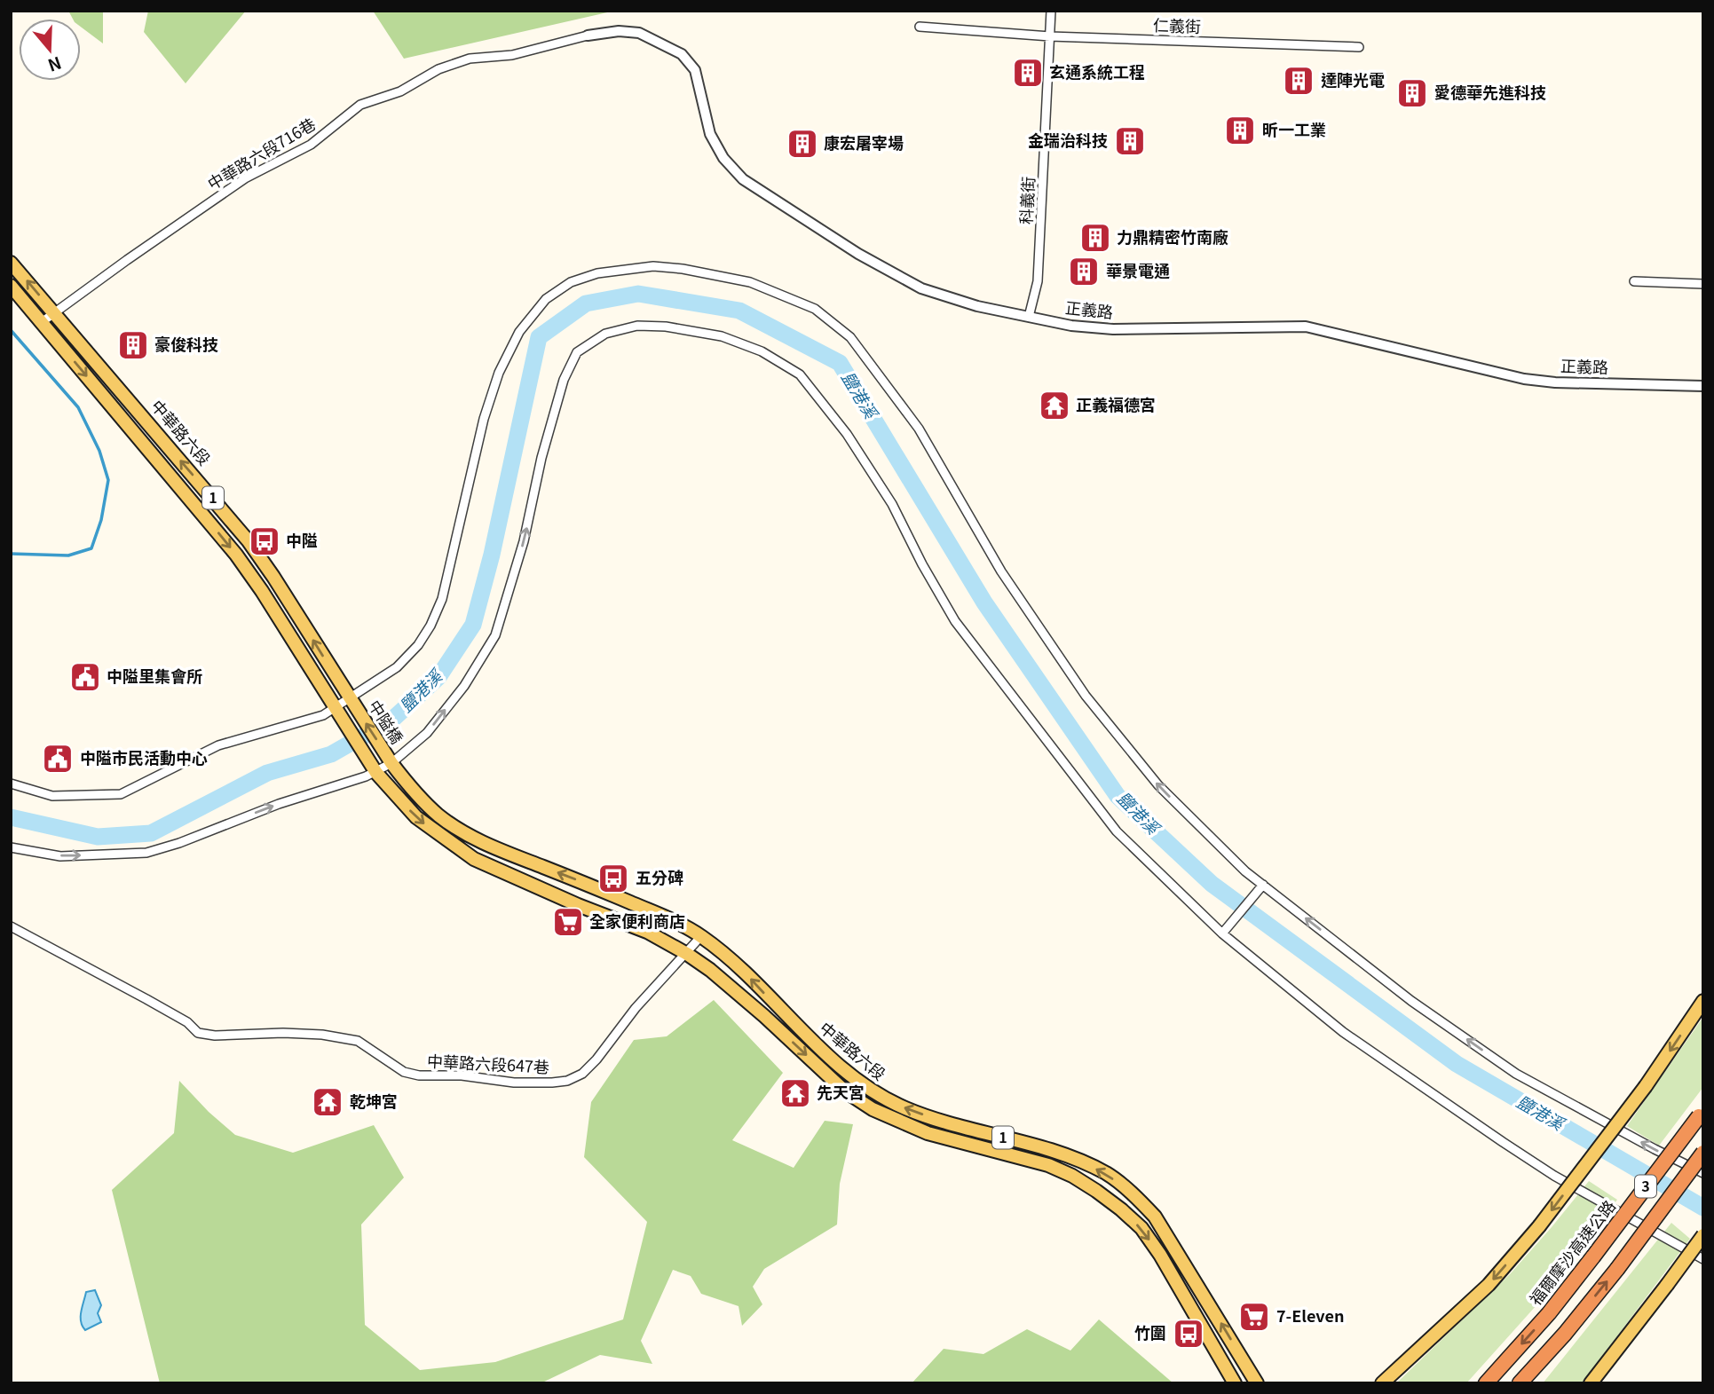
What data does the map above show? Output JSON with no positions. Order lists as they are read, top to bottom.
{
  "streets": {
    "highway": ["3", "福爾摩沙高速公路"],
    "main road": ["中華路六段", "1", "中隘橋"],
    "street": [
      "仁義街",
      "中華路六段716巷",
      "科義街",
      "正義路",
      "中華路六段647巷"
    ]
  },
  "crossings": [
    ["仁義街", "科義街"],
    ["中華路六段716巷", "正義路"],
    ["中華路六段716巷", "中華路六段"],
    ["中華路六段716巷", "1"],
    ["科義街", "正義路"],
    ["中華路六段", "1"],
    ["中華路六段", "中隘橋"],
    ["中華路六段", "中華路六段647巷"]
  ],
  "water": ["鹽港溪"],
  "places": {
    "building": [
      "玄通系統工程",
      "達陣光電",
      "愛德華先進科技",
      "昕一工業",
      "金瑞治科技",
      "康宏屠宰場",
      "力鼎精密竹南廠",
      "華景電通",
      "豪俊科技"
    ],
    "temple": ["正義福德宮", "先天宮", "乾坤宮"],
    "bus stop": ["中隘", "五分碑", "竹圍"],
    "public building": ["中隘里集會所", "中隘市民活動中心"],
    "supermarket": ["全家便利商店", "7-Eleven"]
  },
  "north": "bottom"
}
